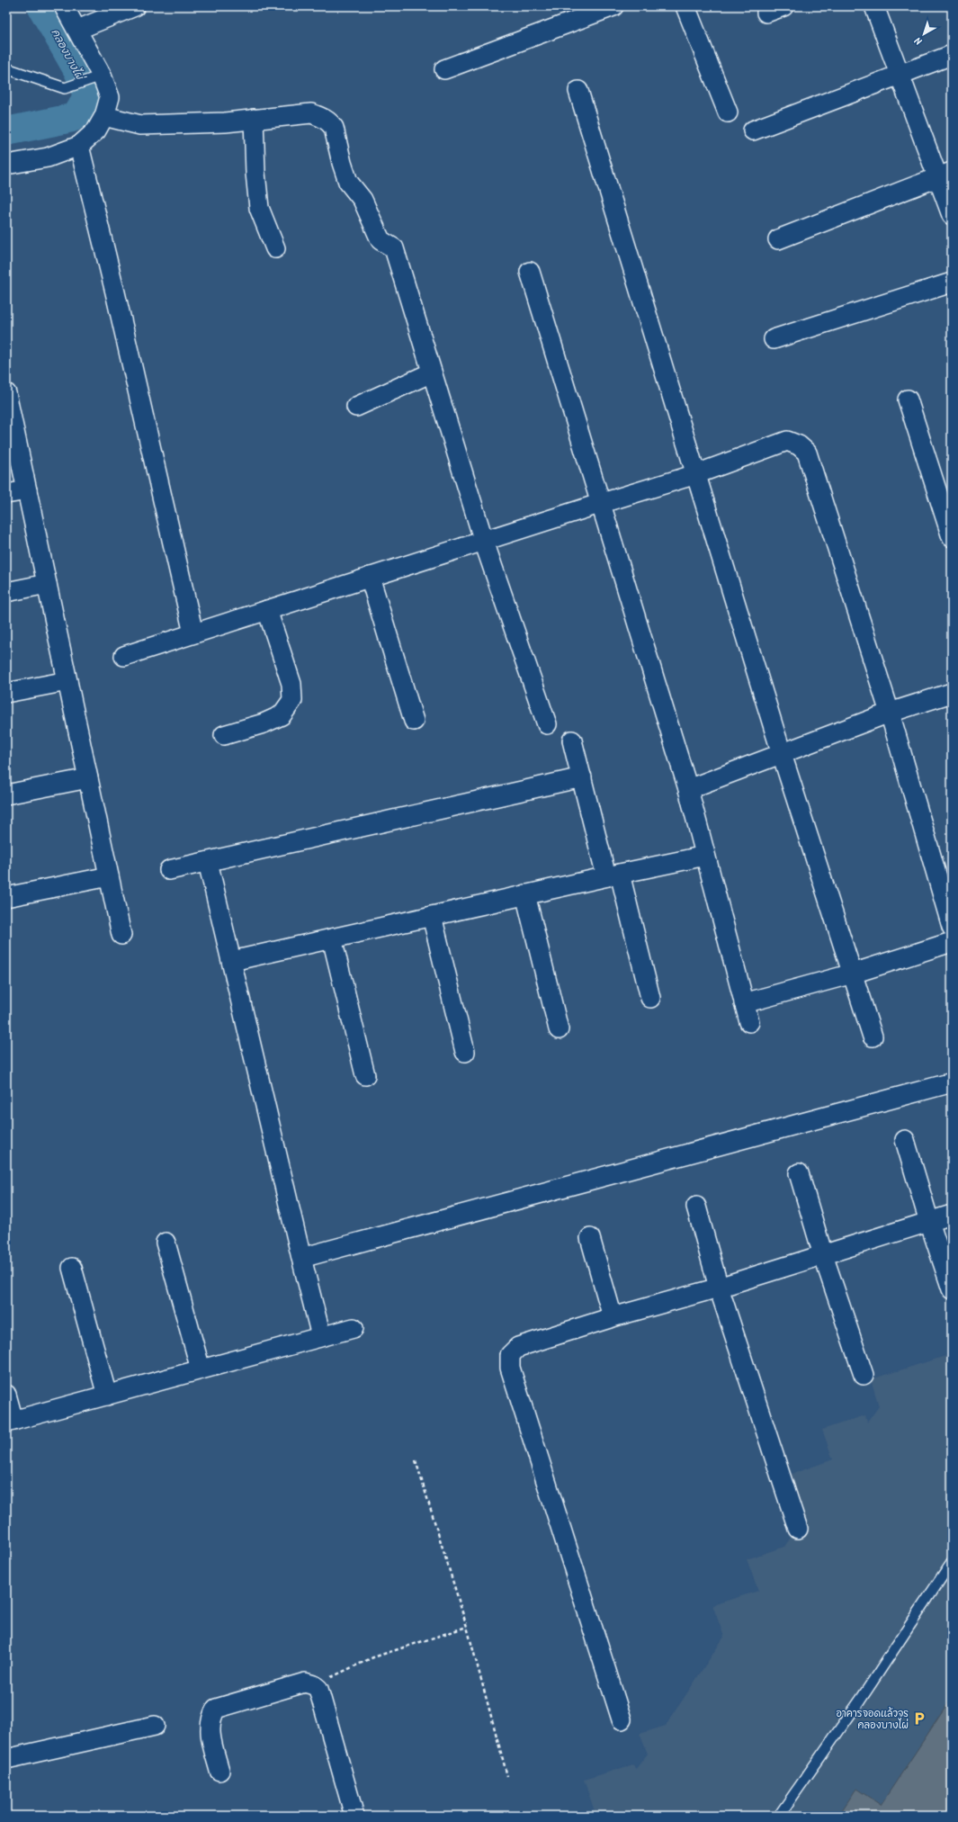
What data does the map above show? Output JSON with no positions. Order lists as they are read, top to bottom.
{
  "water": ["คลองบางไผ่"],
  "places": {
    "parking": ["อาคารจอดแล้วจร คลองบางไผ่"]
  },
  "north": "bottom left"
}
